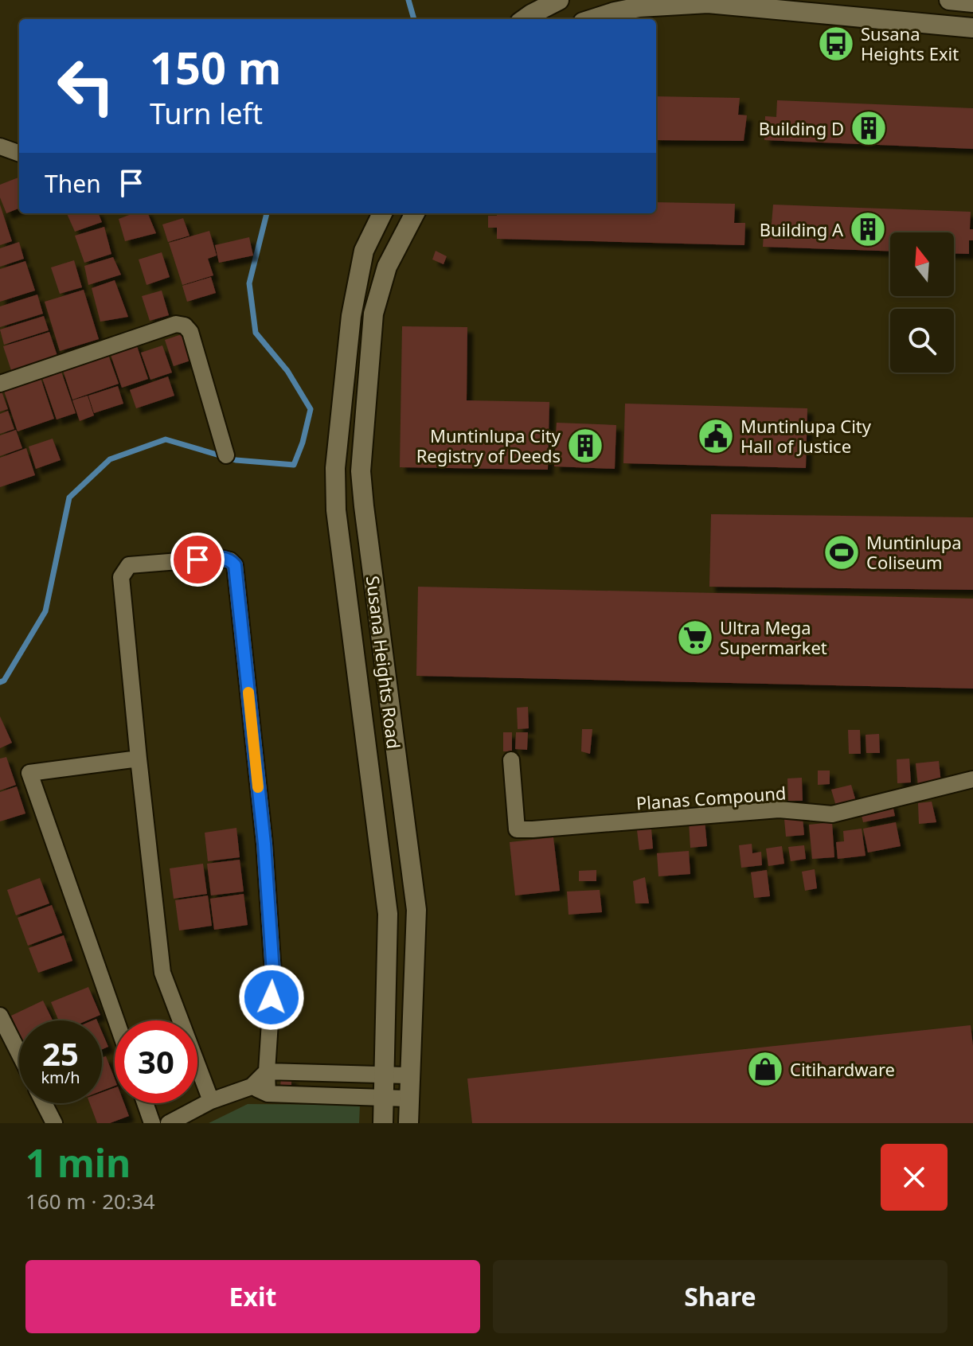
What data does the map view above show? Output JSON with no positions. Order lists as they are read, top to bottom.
{
  "streets": {
    "main road": ["Susana Heights Road"],
    "street": ["Planas Compound"]
  },
  "places": {
    "bus stop": ["Susana Heights Exit"],
    "building": ["Building D", "Building A", "Muntinlupa City Registry of Deeds"],
    "public building": ["Muntinlupa City Hall of Justice"],
    "sports": ["Muntinlupa Coliseum"],
    "supermarket": ["Ultra Mega Supermarket"],
    "shop": ["Citihardware"]
  },
  "north": "top",
  "page": {
    "turn": ["150 m", "Turn left"],
    "then": "Then",
    "speed": "25 km/h",
    "limit": "30",
    "heading": ["1 min", "160 m · 20:34"],
    "buttons": ["Exit", "Share"]
  }
}
